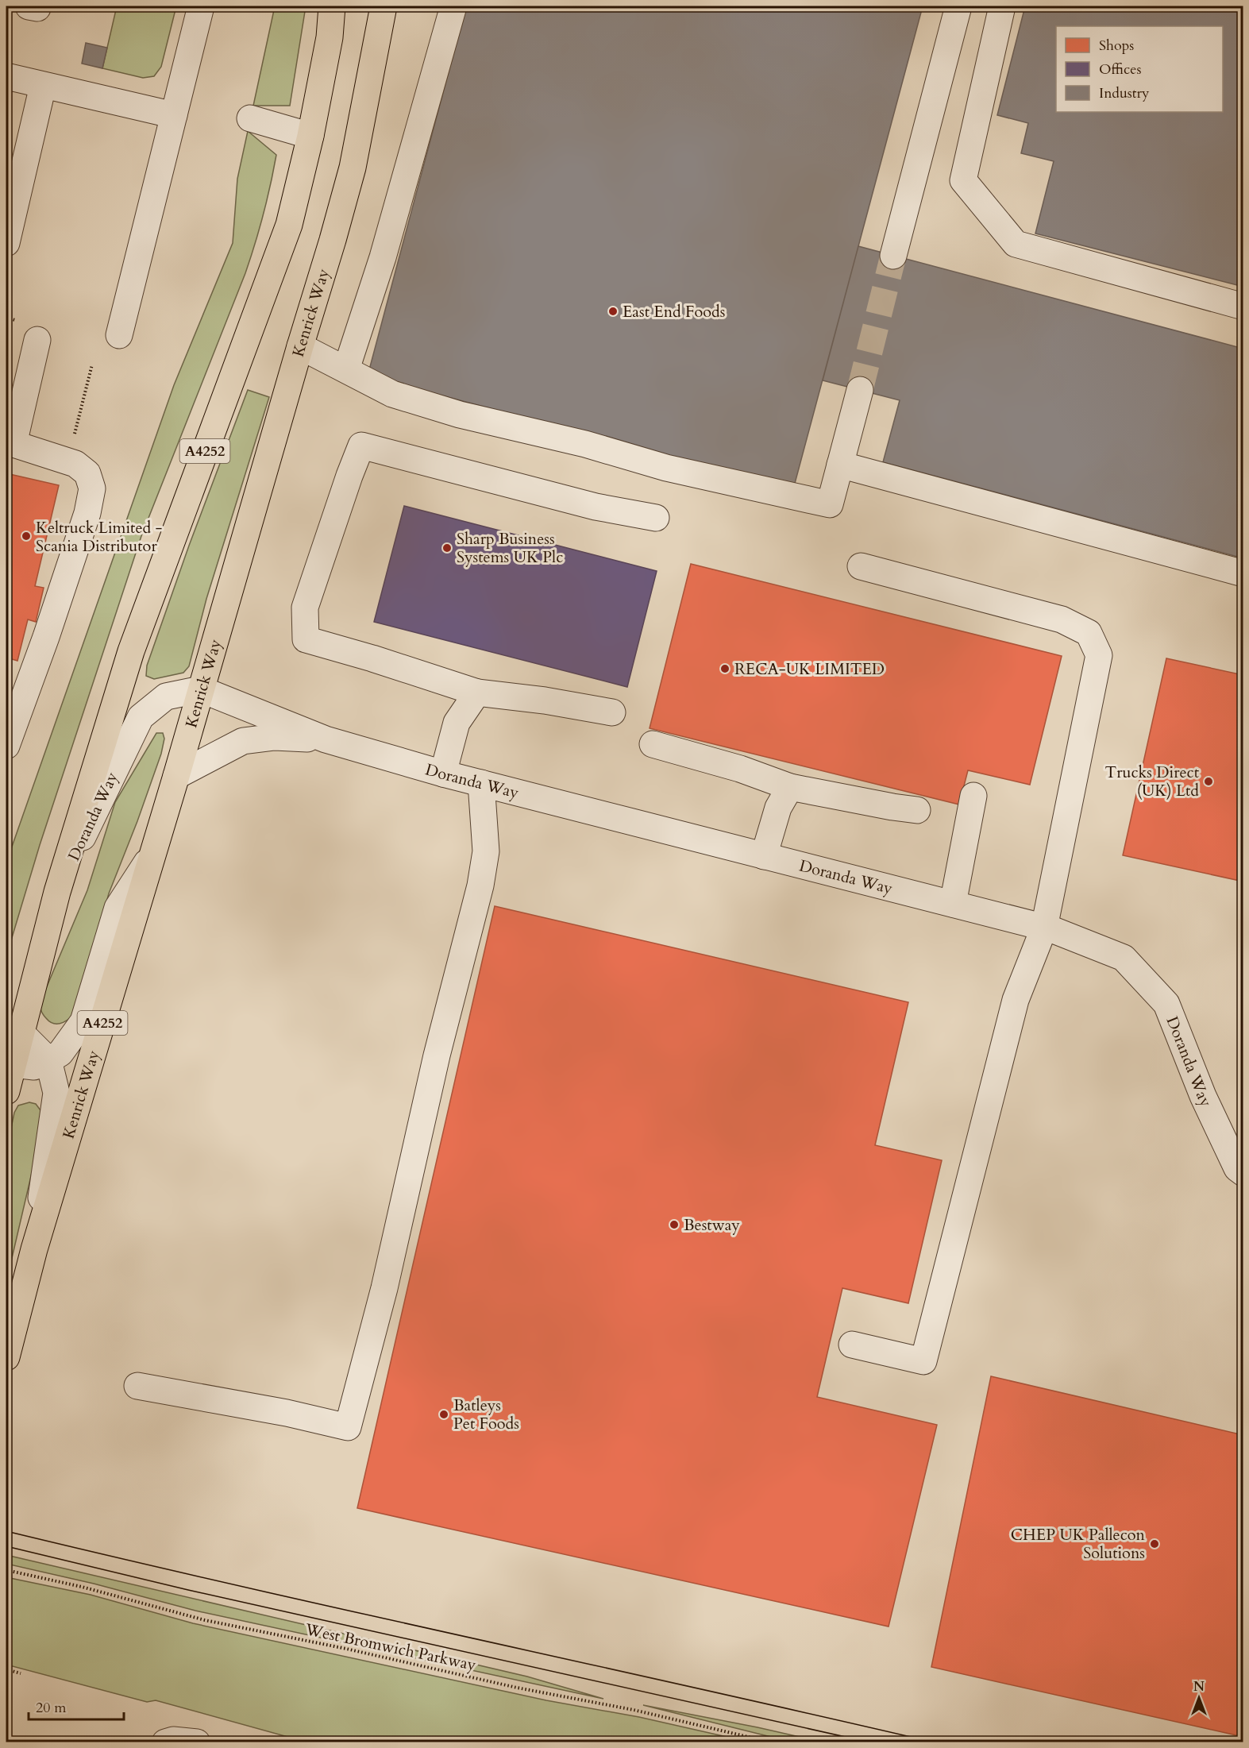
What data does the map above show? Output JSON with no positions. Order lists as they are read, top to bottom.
{
  "streets": {
    "main road": ["Kenrick Way", "A4252"],
    "street": ["Doranda Way"],
    "path": ["West Bromwich Parkway"]
  },
  "crossings": [
    ["Kenrick Way", "Doranda Way"],
    ["A4252", "Doranda Way"]
  ],
  "places": [
    "East End Foods",
    "Keltruck Limited - Scania Distributor",
    "Sharp Business Systems UK Plc",
    "RECA-UK LIMITED",
    "Trucks Direct (UK) Ltd",
    "Bestway",
    "Batleys Pet Foods",
    "CHEP UK Pallecon Solutions"
  ],
  "legend": ["Shops", "Offices", "Industry"],
  "scale_bar": "20 m",
  "north": "top"
}
